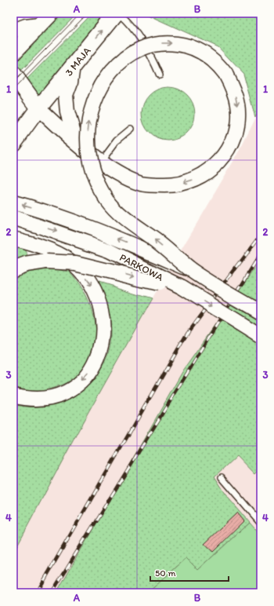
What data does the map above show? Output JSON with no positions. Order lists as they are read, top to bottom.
{
  "streets": {
    "main road": ["3 MAJA"],
    "street": ["PARKOWA"]
  },
  "scale_bar": "50 m",
  "grid": {
    "columns": ["A", "B"],
    "rows": [
      "1",
      "2",
      "3",
      "4"
    ]
  }
}
